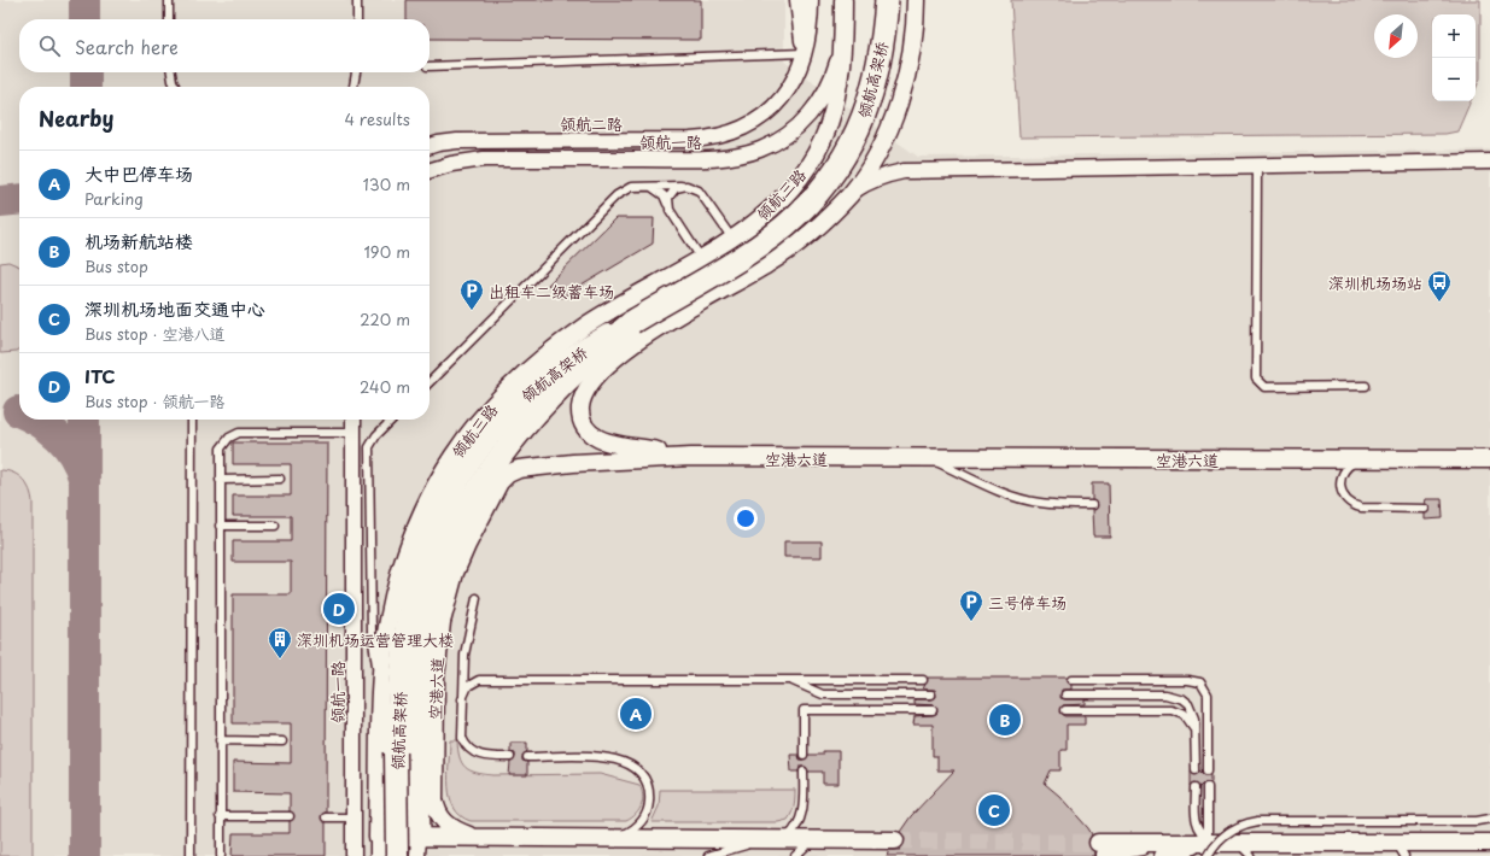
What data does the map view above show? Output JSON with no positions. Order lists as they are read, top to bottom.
{
  "streets": {
    "highway": ["领航高架桥"],
    "street": [
      "领航二路",
      "领航一路",
      "领航三路",
      "空港六道"
    ]
  },
  "crossings": [
    ["领航高架桥", "领航三路"],
    ["领航一路", "领航三路"],
    ["领航三路", "空港六道"]
  ],
  "places": {
    "bus stop": ["深圳机场场站"],
    "parking": ["出租车二级蓄车场", "三号停车场"],
    "building": ["深圳机场运营管理大楼"]
  },
  "north": "bottom left",
  "page": {
    "map_buttons": ["+", "−"],
    "search": "Search here",
    "heading": ["Nearby", "4 results"],
    "list": [
      {
        "mark": "A",
        "name": "大中巴停车场",
        "note": "Parking",
        "value": "130 m"
      },
      {
        "mark": "B",
        "name": "机场新航站楼",
        "note": "Bus stop",
        "value": "190 m"
      },
      {
        "mark": "C",
        "name": "深圳机场地面交通中心",
        "note": "Bus stop · 空港八道",
        "value": "220 m"
      },
      {
        "mark": "D",
        "name": "ITC",
        "note": "Bus stop · 领航一路",
        "value": "240 m"
      }
    ],
    "pins": [
      "D",
      "A",
      "B",
      "C"
    ]
  }
}
